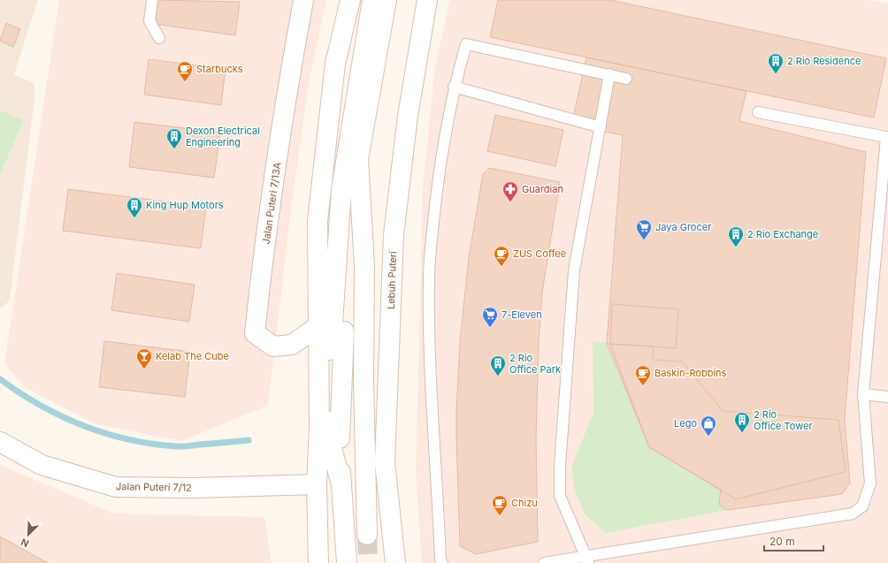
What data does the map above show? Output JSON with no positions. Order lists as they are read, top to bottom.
{
  "streets": {
    "main road": ["Jalan Puteri 7/13A", "Lebuh Puteri", "Jalan Puteri 7/12"]
  },
  "places": {
    "building": [
      "2 Rio Residence",
      "Dexon Electrical Engineering",
      "King Hup Motors",
      "2 Rio Exchange",
      "2 Rio Office Park",
      "2 Rio Office Tower"
    ],
    "cafe": [
      "Starbucks",
      "ZUS Coffee",
      "Baskin-Robbins",
      "Chizu"
    ],
    "pharmacy": ["Guardian"],
    "supermarket": ["Jaya Grocer", "7-Eleven"],
    "bar": ["Kelab The Cube"],
    "shop": ["Lego"]
  },
  "scale_bar": "20 m",
  "north": "bottom left"
}
